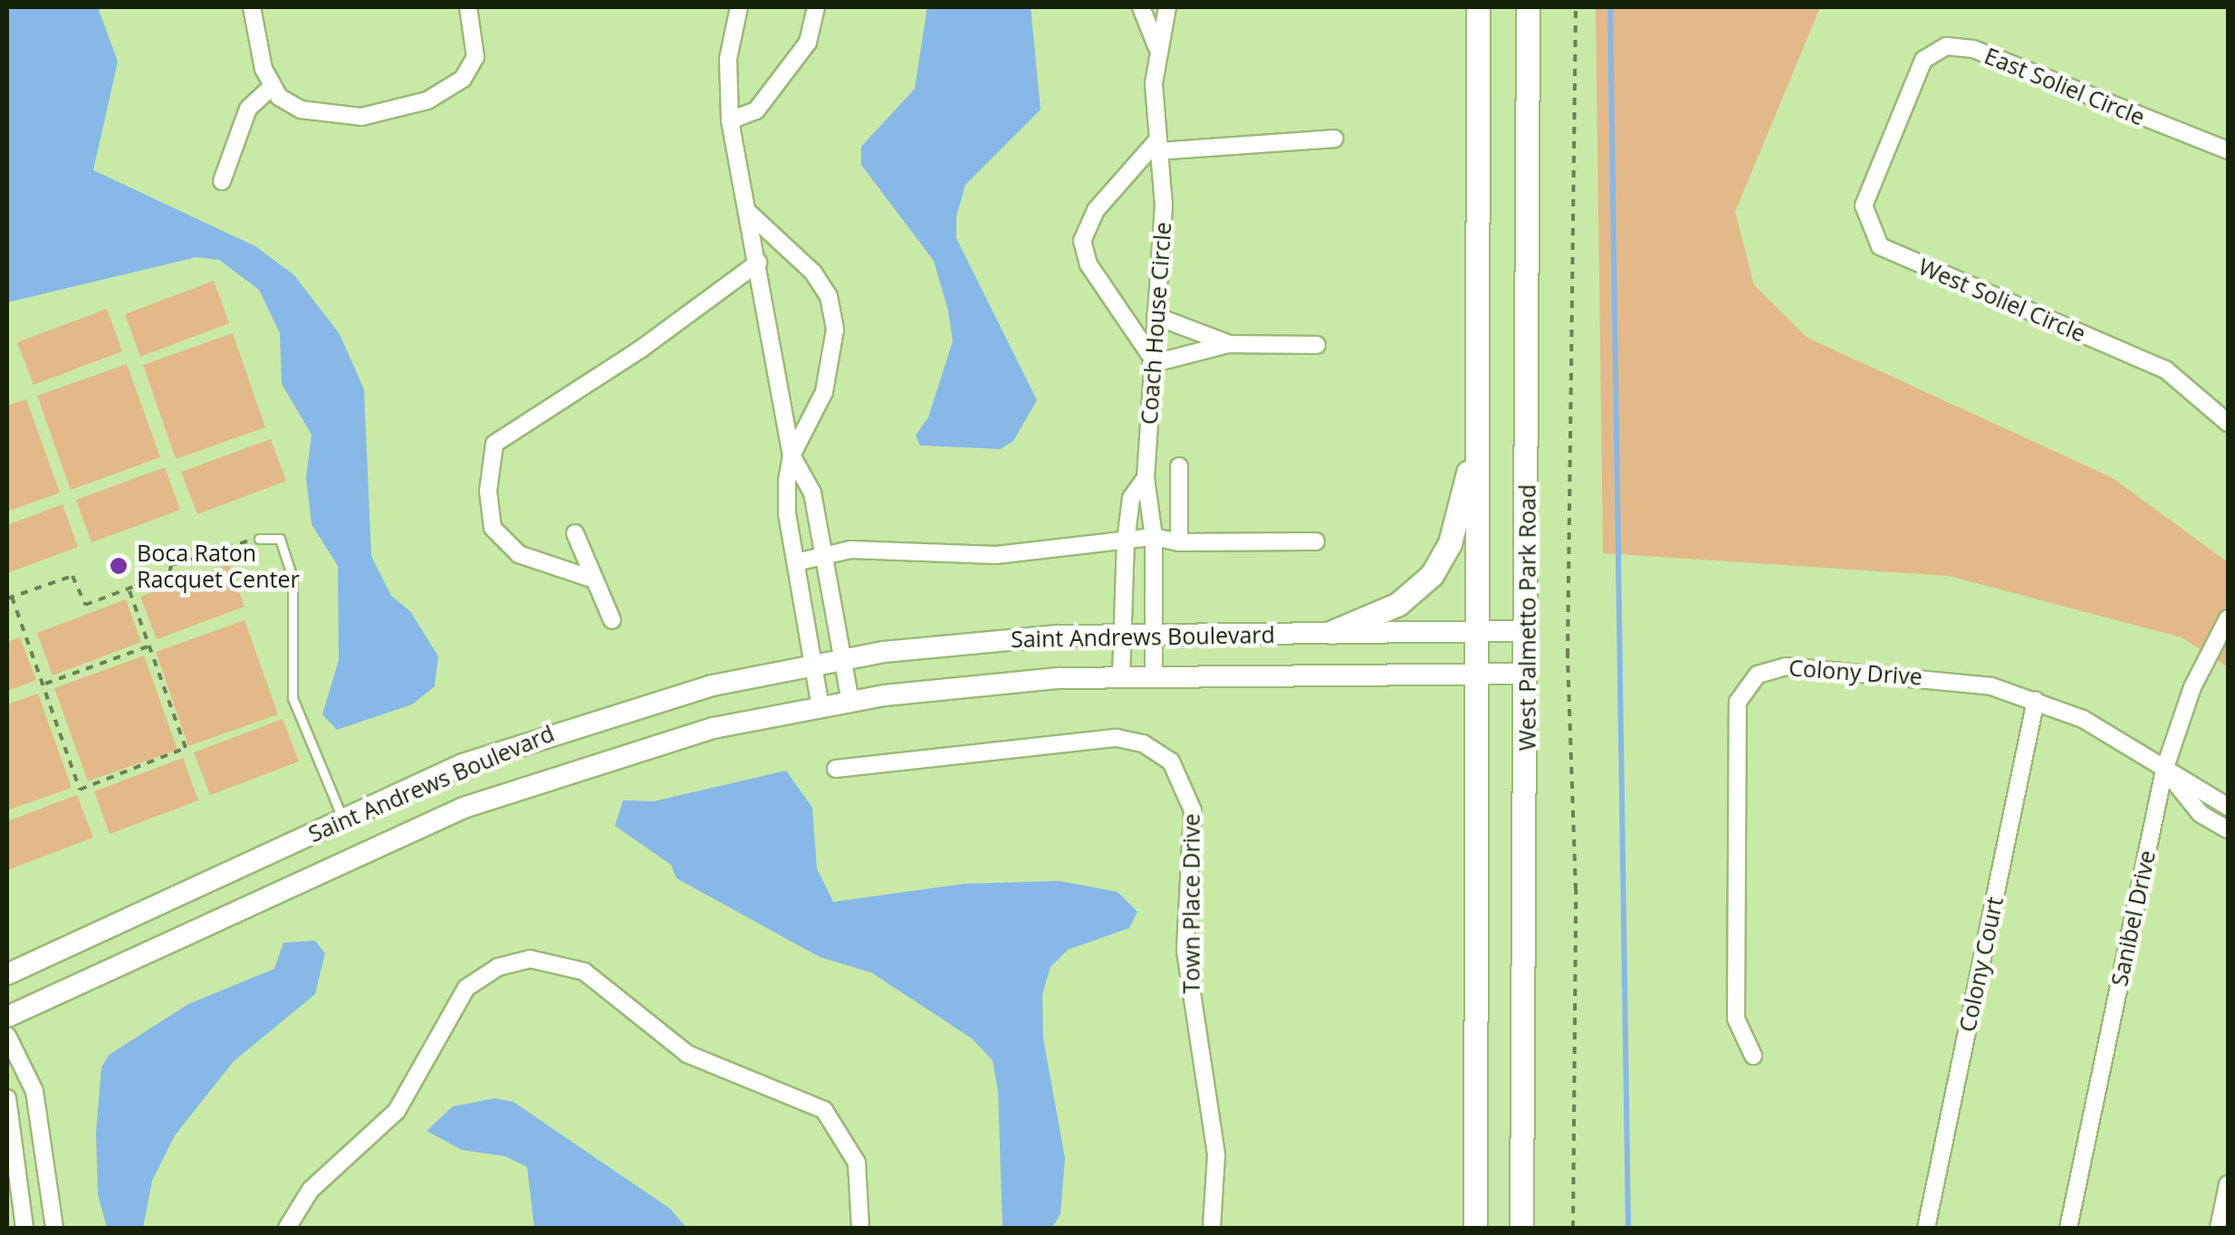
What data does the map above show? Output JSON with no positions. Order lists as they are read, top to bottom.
{
  "streets": {
    "main road": ["West Palmetto Park Road"],
    "street": [
      "East Soliel Circle",
      "West Soliel Circle",
      "Coach House Circle",
      "Saint Andrews Boulevard",
      "Colony Drive",
      "Town Place Drive",
      "Sanibel Drive",
      "Colony Court"
    ]
  },
  "crossings": [
    ["East Soliel Circle", "West Soliel Circle"],
    ["Coach House Circle", "Saint Andrews Boulevard"],
    ["West Palmetto Park Road", "Saint Andrews Boulevard"],
    ["Colony Drive", "Sanibel Drive"],
    ["Colony Drive", "Colony Court"]
  ],
  "places": ["Boca Raton Racquet Center"]
}
